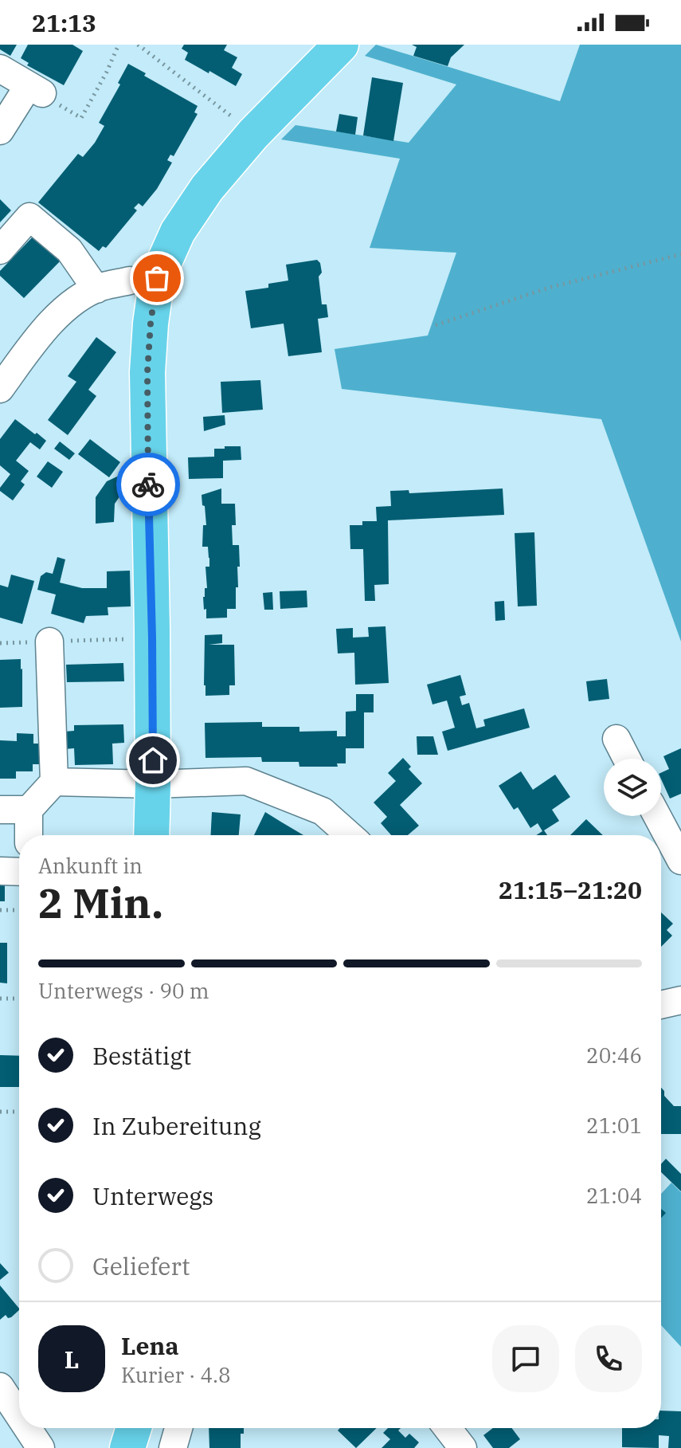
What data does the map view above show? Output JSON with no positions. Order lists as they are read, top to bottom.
{
  "page": {
    "status": "21:13",
    "heading": ["2 Min.", "Ankunft in", "21:15–21:20"],
    "panel": ["Lena", "Kurier · 4.8"],
    "bar": "Unterwegs · 90 m",
    "list": [
      ["Bestätigt", "20:46"],
      ["In Zubereitung", "21:01"],
      ["Unterwegs", "21:04"],
      "Geliefert"
    ],
    "round": "L"
  }
}
